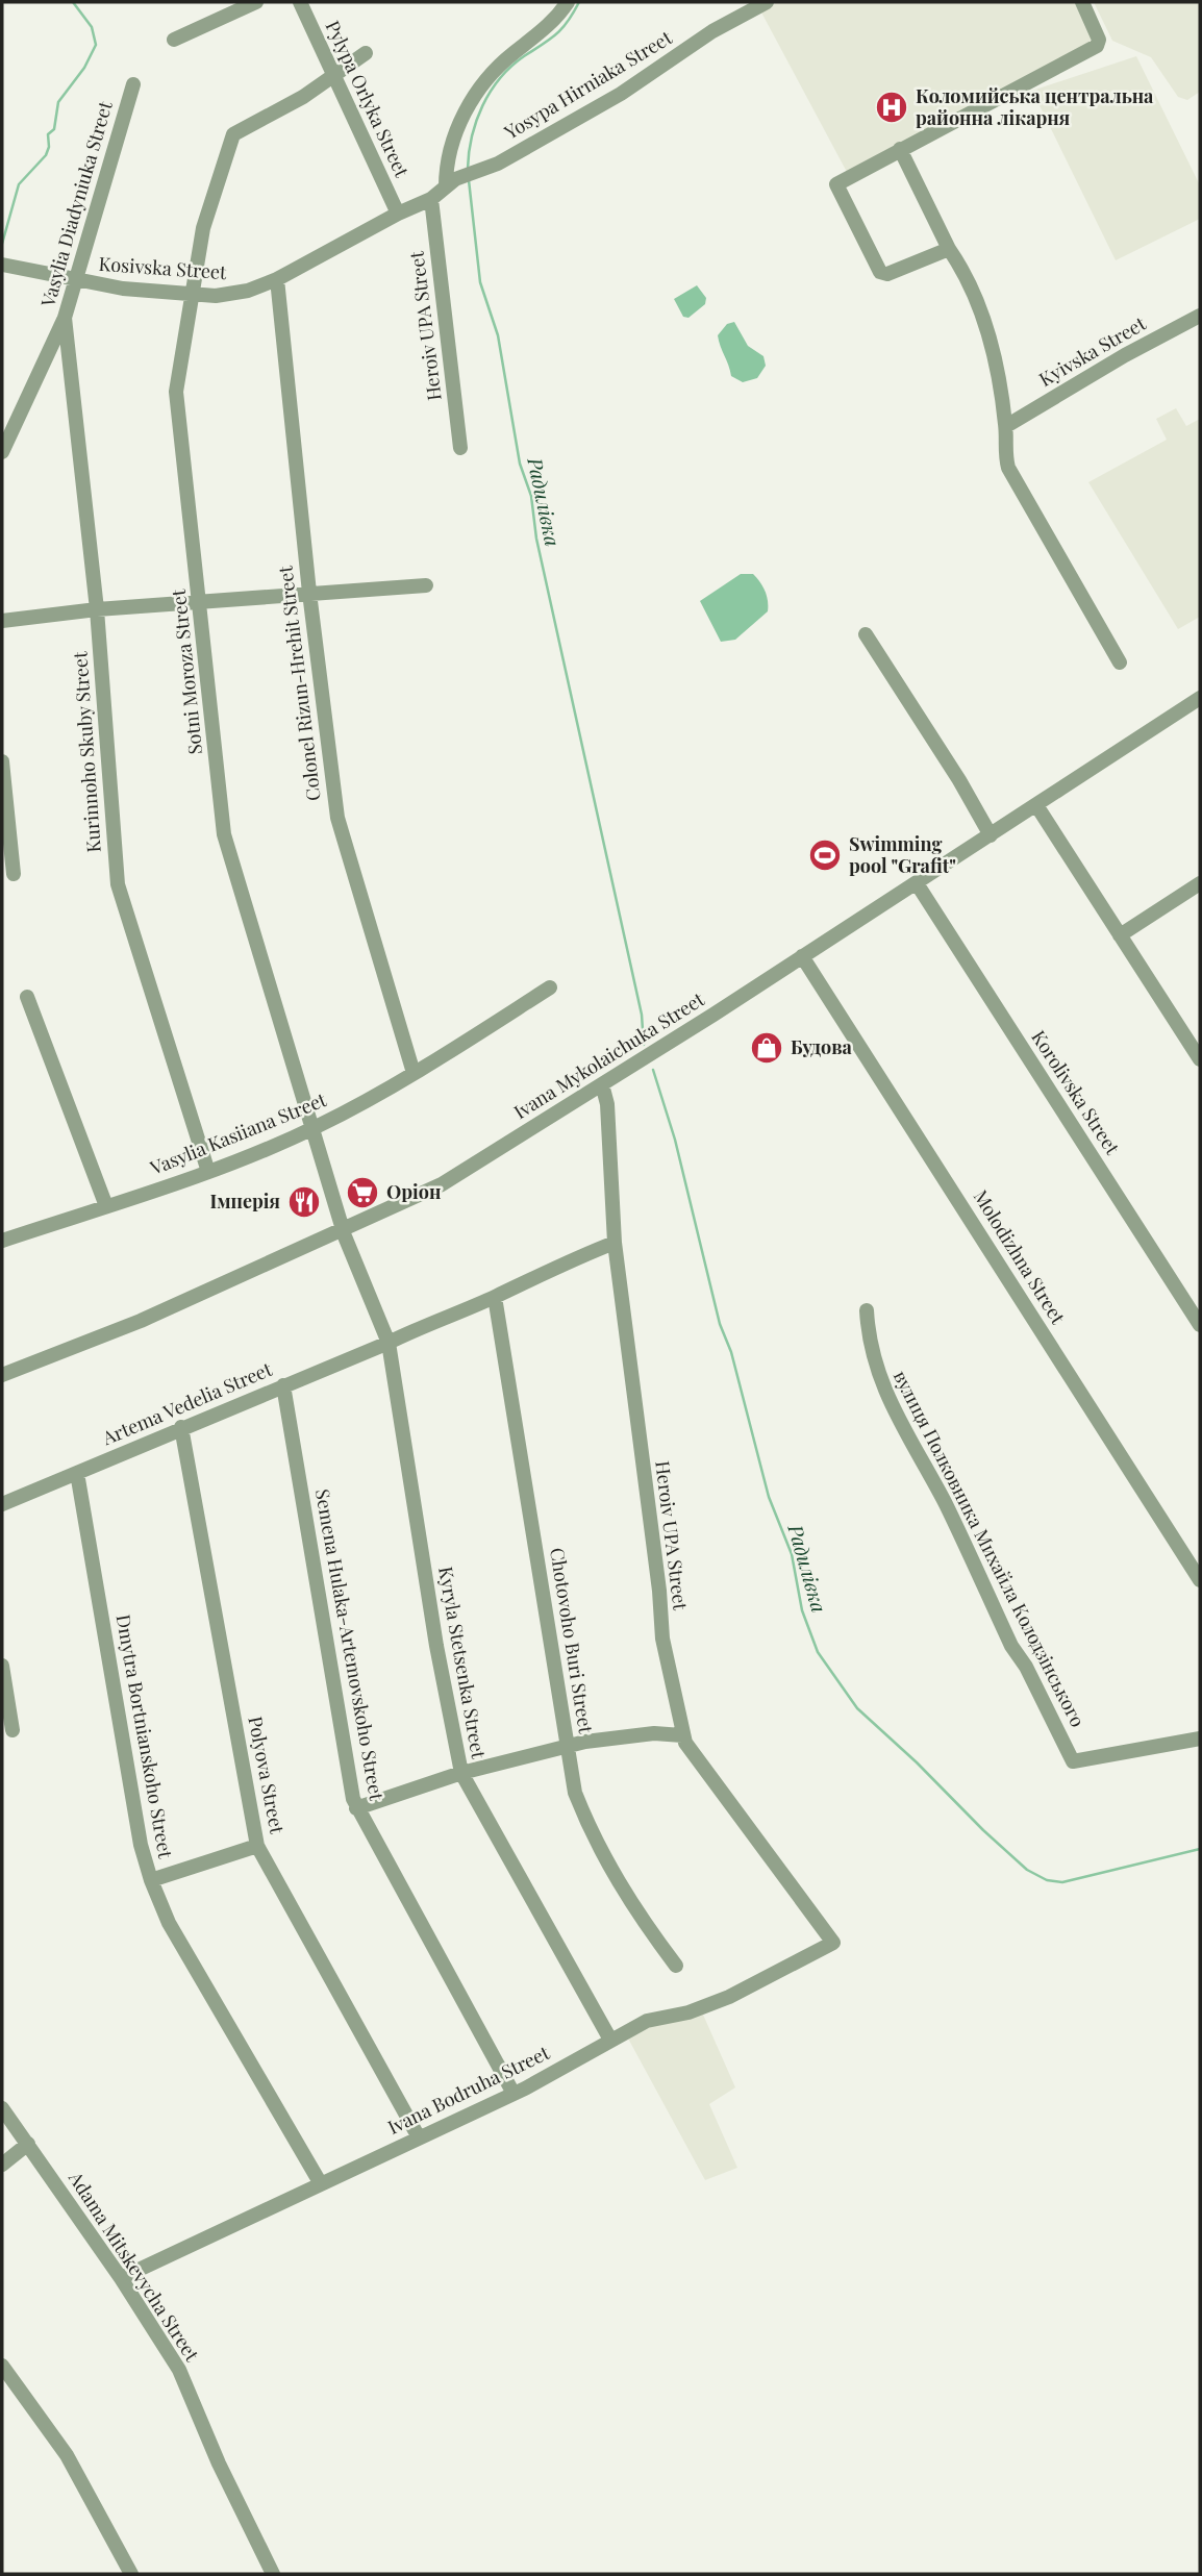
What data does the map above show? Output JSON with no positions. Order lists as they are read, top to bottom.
{
  "streets": {
    "street": [
      "Yosypa Hirniaka Street",
      "Pylypa Orlyka Street",
      "Vasylia Diadyniuka Street",
      "Kosivska Street",
      "Heroiv UPA Street",
      "Kyivska Street",
      "Sotni Moroza Street",
      "Colonel Rizun-Hrehit Street",
      "Kurinnoho Skuby Street",
      "Ivana Mykolaichuka Street",
      "Korolivska Street",
      "Vasylia Kasiiana Street",
      "Molodizhna Street",
      "Artema Vedelia Street",
      "вулиця Полковника Михайла Колодзінського",
      "Chotovoho Buri Street",
      "Semena Hulaka-Artemovskoho Street",
      "Kyryla Stetsenka Street",
      "Dmytra Bortnianskoho Street",
      "Polyova Street",
      "Ivana Bodruha Street",
      "Adama Mitskevycha Street"
    ]
  },
  "crossings": [
    ["Yosypa Hirniaka Street", "Kosivska Street"],
    ["Yosypa Hirniaka Street", "Heroiv UPA Street"],
    ["Pylypa Orlyka Street", "Kosivska Street"],
    ["Pylypa Orlyka Street", "Sotni Moroza Street"],
    ["Vasylia Diadyniuka Street", "Kosivska Street"],
    ["Vasylia Diadyniuka Street", "Kurinnoho Skuby Street"],
    ["Kosivska Street", "Heroiv UPA Street"],
    ["Kosivska Street", "Sotni Moroza Street"],
    ["Kosivska Street", "Colonel Rizun-Hrehit Street"],
    ["Heroiv UPA Street", "Ivana Mykolaichuka Street"],
    ["Heroiv UPA Street", "Artema Vedelia Street"],
    ["Heroiv UPA Street", "Ivana Bodruha Street"],
    ["Sotni Moroza Street", "Ivana Mykolaichuka Street"],
    ["Sotni Moroza Street", "Vasylia Kasiiana Street"],
    ["Sotni Moroza Street", "Artema Vedelia Street"],
    ["Sotni Moroza Street", "Kyryla Stetsenka Street"],
    ["Colonel Rizun-Hrehit Street", "Vasylia Kasiiana Street"],
    ["Kurinnoho Skuby Street", "Vasylia Kasiiana Street"],
    ["Ivana Mykolaichuka Street", "Korolivska Street"],
    ["Ivana Mykolaichuka Street", "Molodizhna Street"],
    ["Artema Vedelia Street", "Chotovoho Buri Street"],
    ["Artema Vedelia Street", "Semena Hulaka-Artemovskoho Street"],
    ["Artema Vedelia Street", "Kyryla Stetsenka Street"],
    ["Artema Vedelia Street", "Dmytra Bortnianskoho Street"],
    ["Artema Vedelia Street", "Polyova Street"],
    ["Semena Hulaka-Artemovskoho Street", "Ivana Bodruha Street"],
    ["Kyryla Stetsenka Street", "Ivana Bodruha Street"],
    ["Dmytra Bortnianskoho Street", "Ivana Bodruha Street"],
    ["Polyova Street", "Ivana Bodruha Street"],
    ["Ivana Bodruha Street", "Adama Mitskevycha Street"]
  ],
  "water": ["Радилівка"],
  "places": {
    "hospital": ["Коломийська центральна районна лікарня"],
    "sports": ["Swimming pool \"Grafit\""],
    "shop": ["Будова"],
    "supermarket": ["Оріон"],
    "restaurant": ["Імперія"]
  }
}
